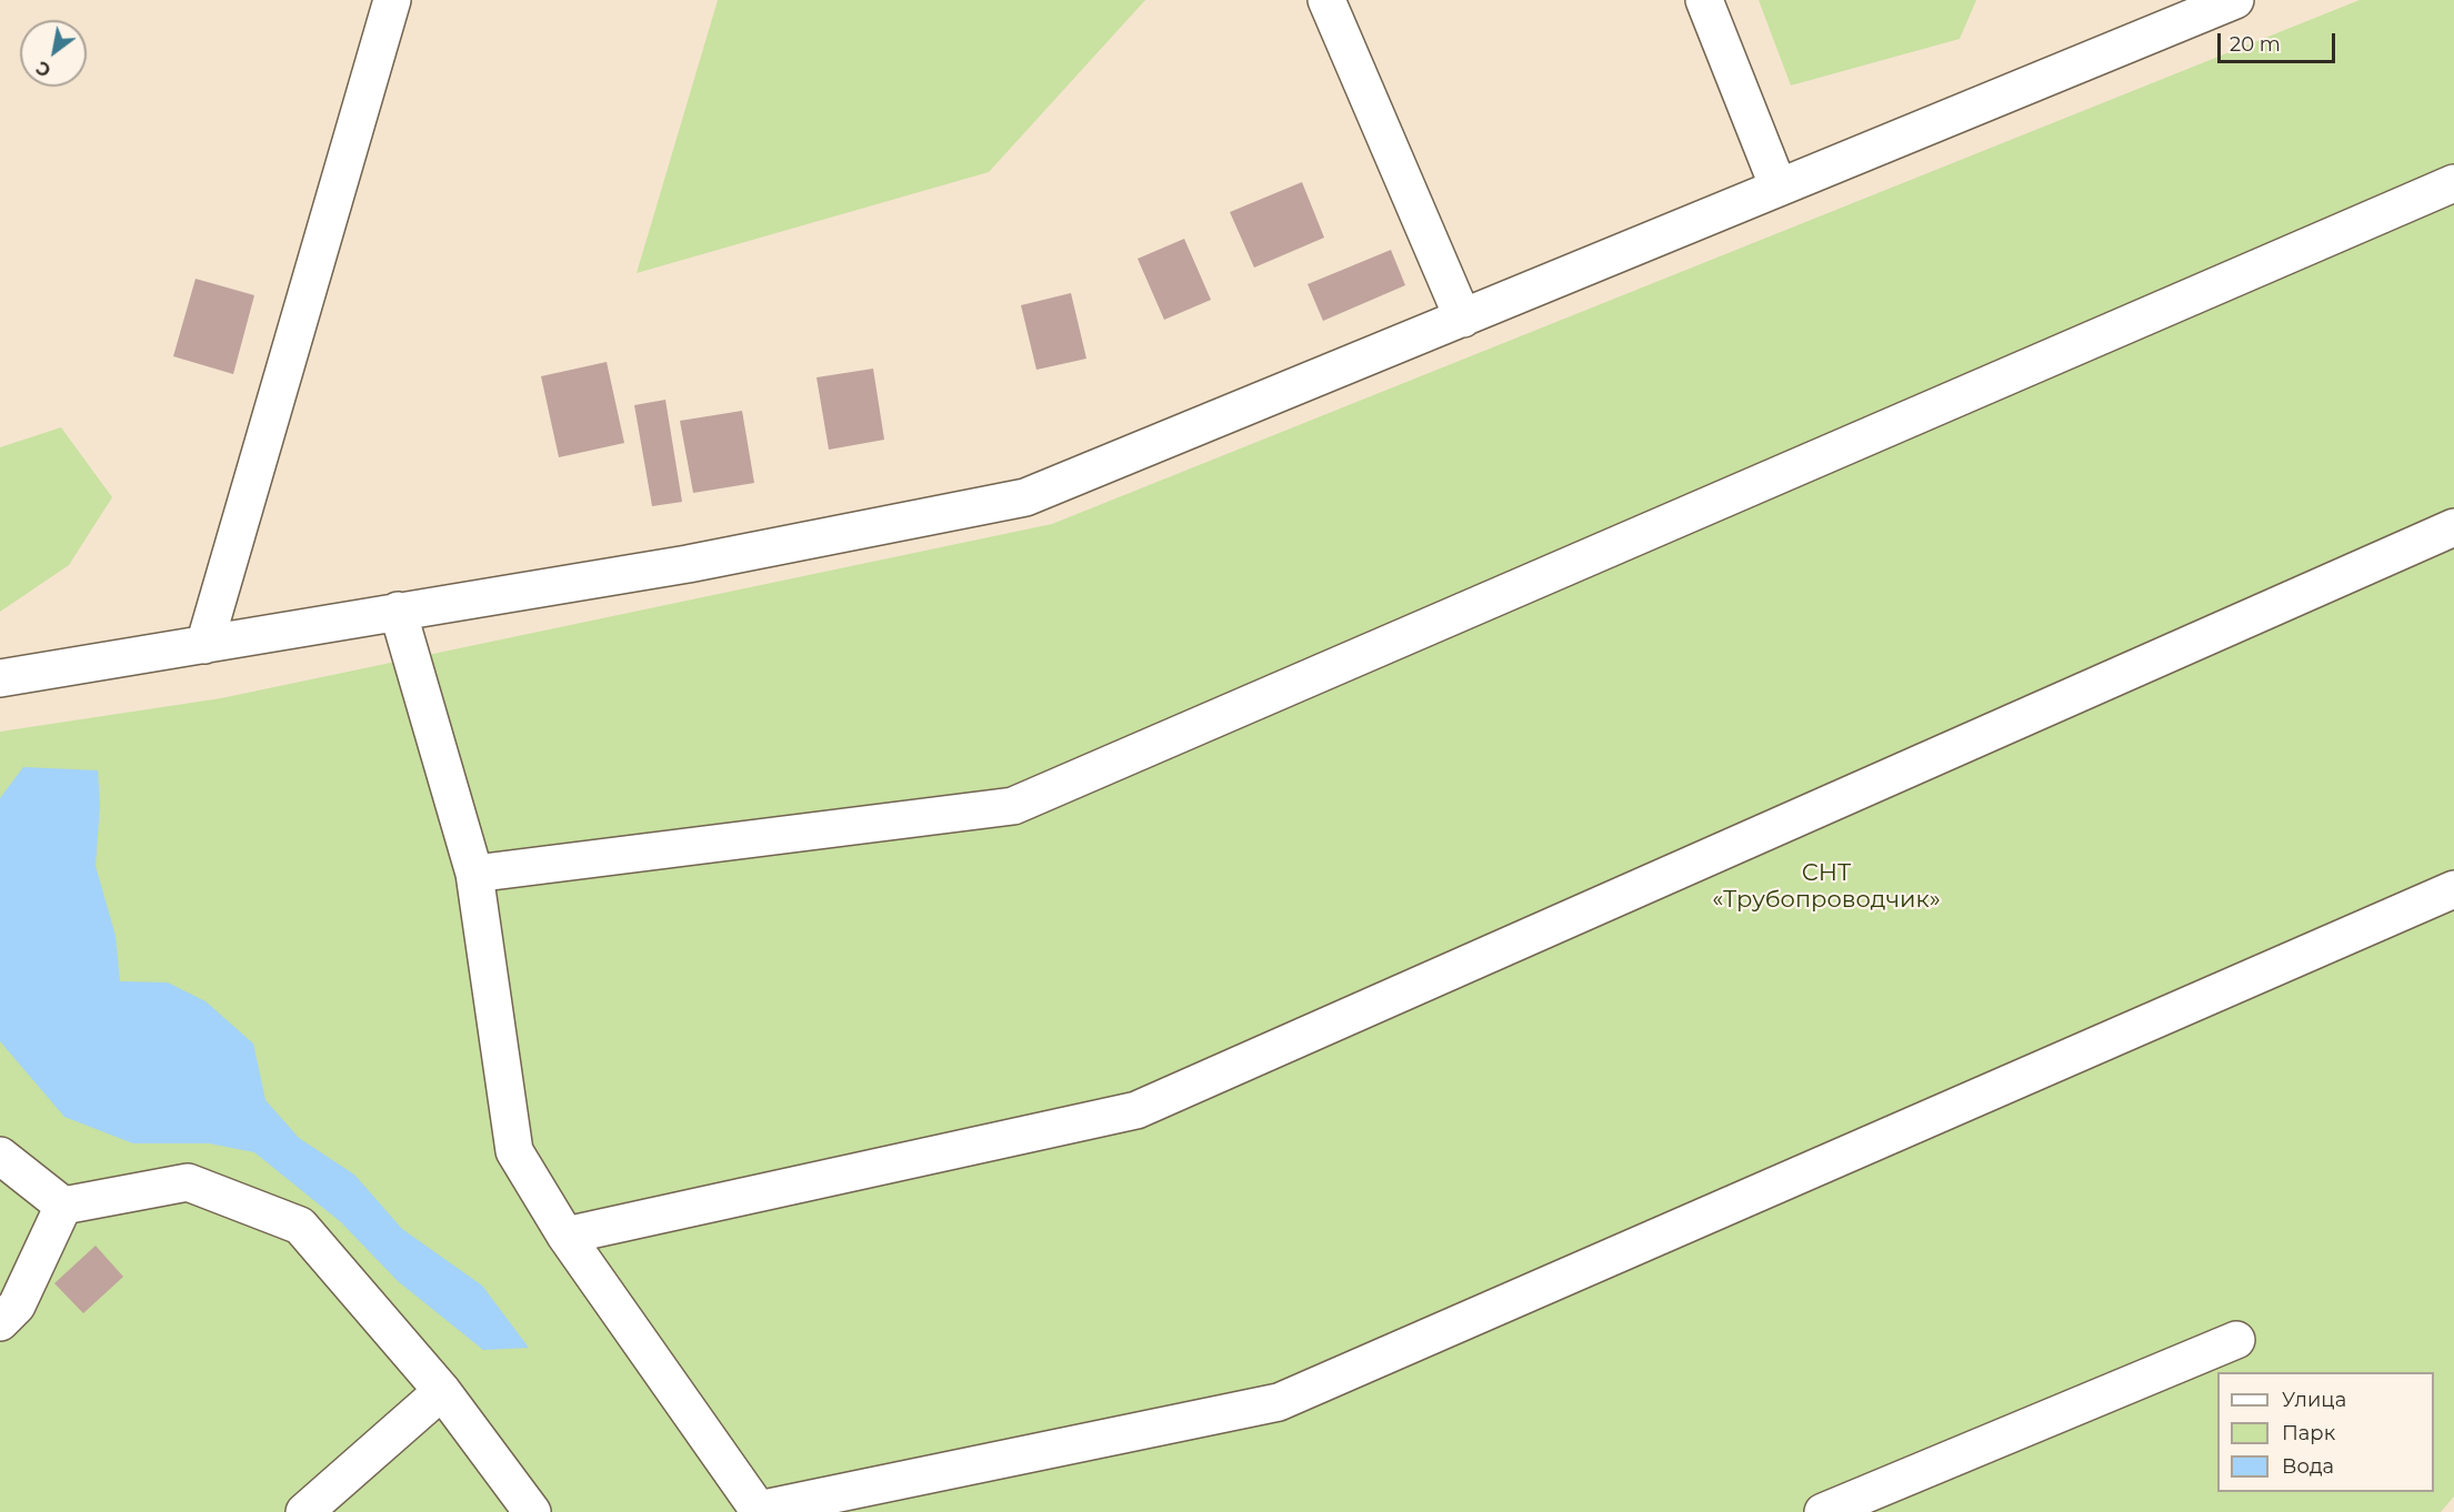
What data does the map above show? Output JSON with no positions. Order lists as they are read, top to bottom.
{
  "parks": ["СНТ «Трубопроводчик»"],
  "legend": ["Улица", "Парк", "Вода"],
  "scale_bar": "20 m",
  "north": "bottom left"
}
